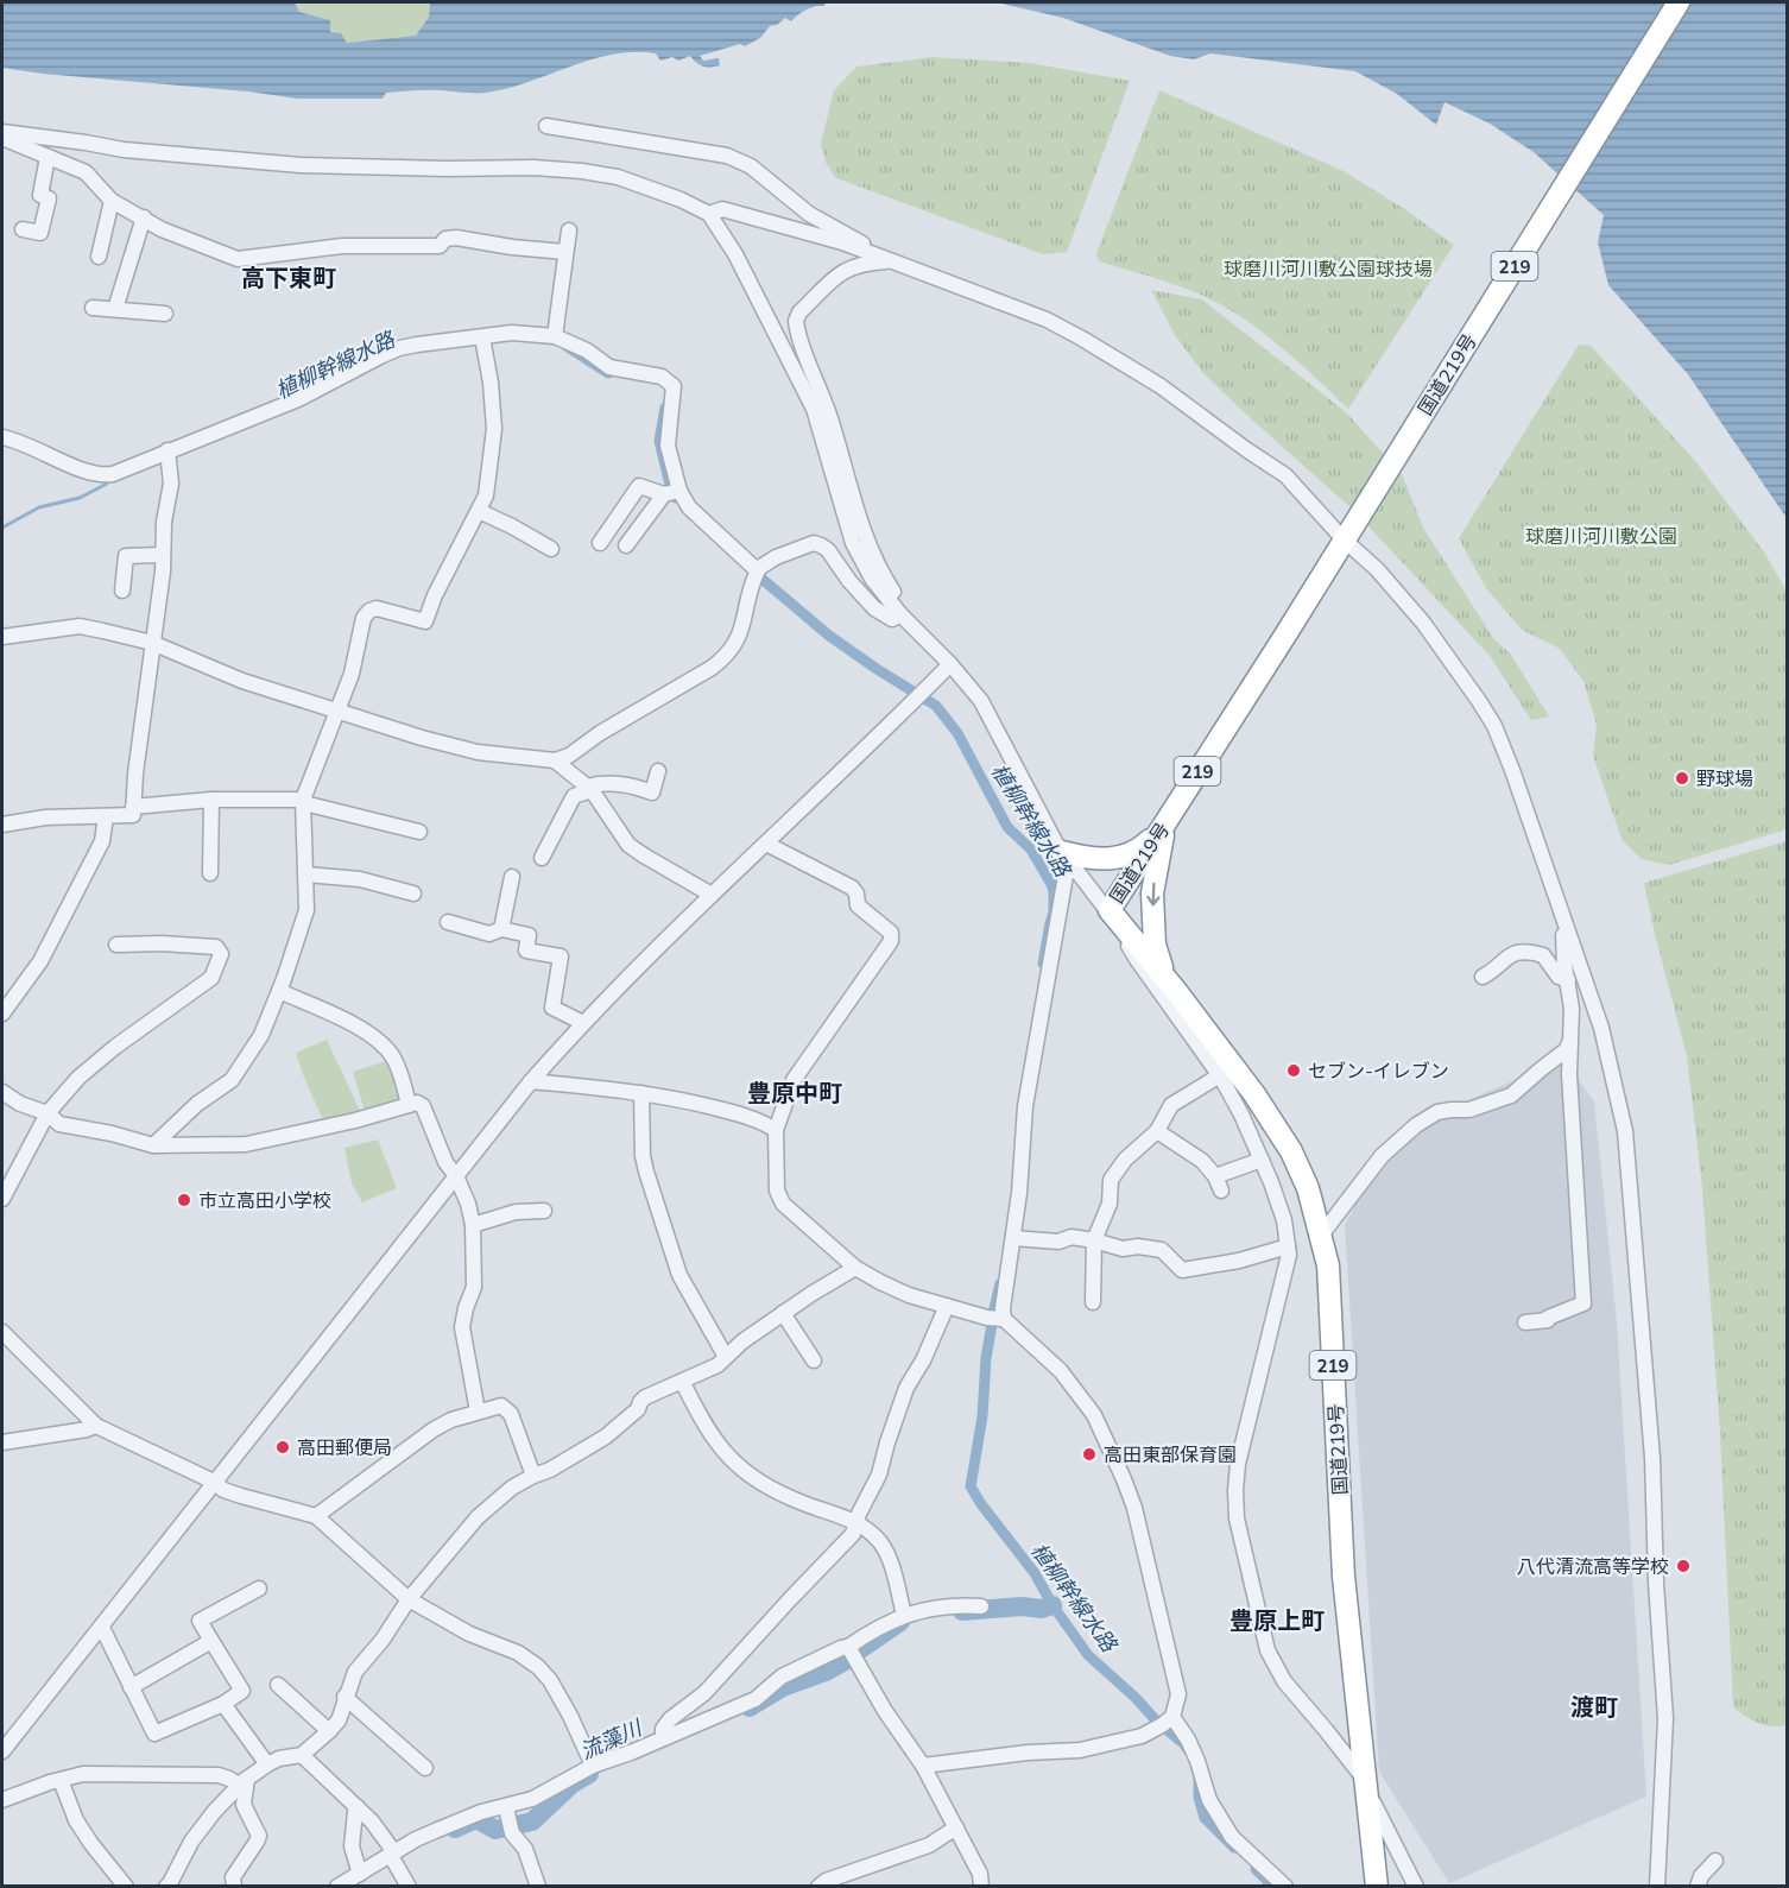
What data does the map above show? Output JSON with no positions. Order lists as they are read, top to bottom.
{
  "streets": {
    "highway": ["219", "国道219号"]
  },
  "districts": [
    "高下東町",
    "豊原中町",
    "豊原上町",
    "渡町"
  ],
  "water": ["植柳幹線水路", "流藻川"],
  "parks": ["球磨川河川敷公園球技場", "球磨川河川敷公園"],
  "places": [
    "野球場",
    "セブン-イレブン",
    "市立高田小学校",
    "高田郵便局",
    "高田東部保育園",
    "八代清流高等学校"
  ]
}
